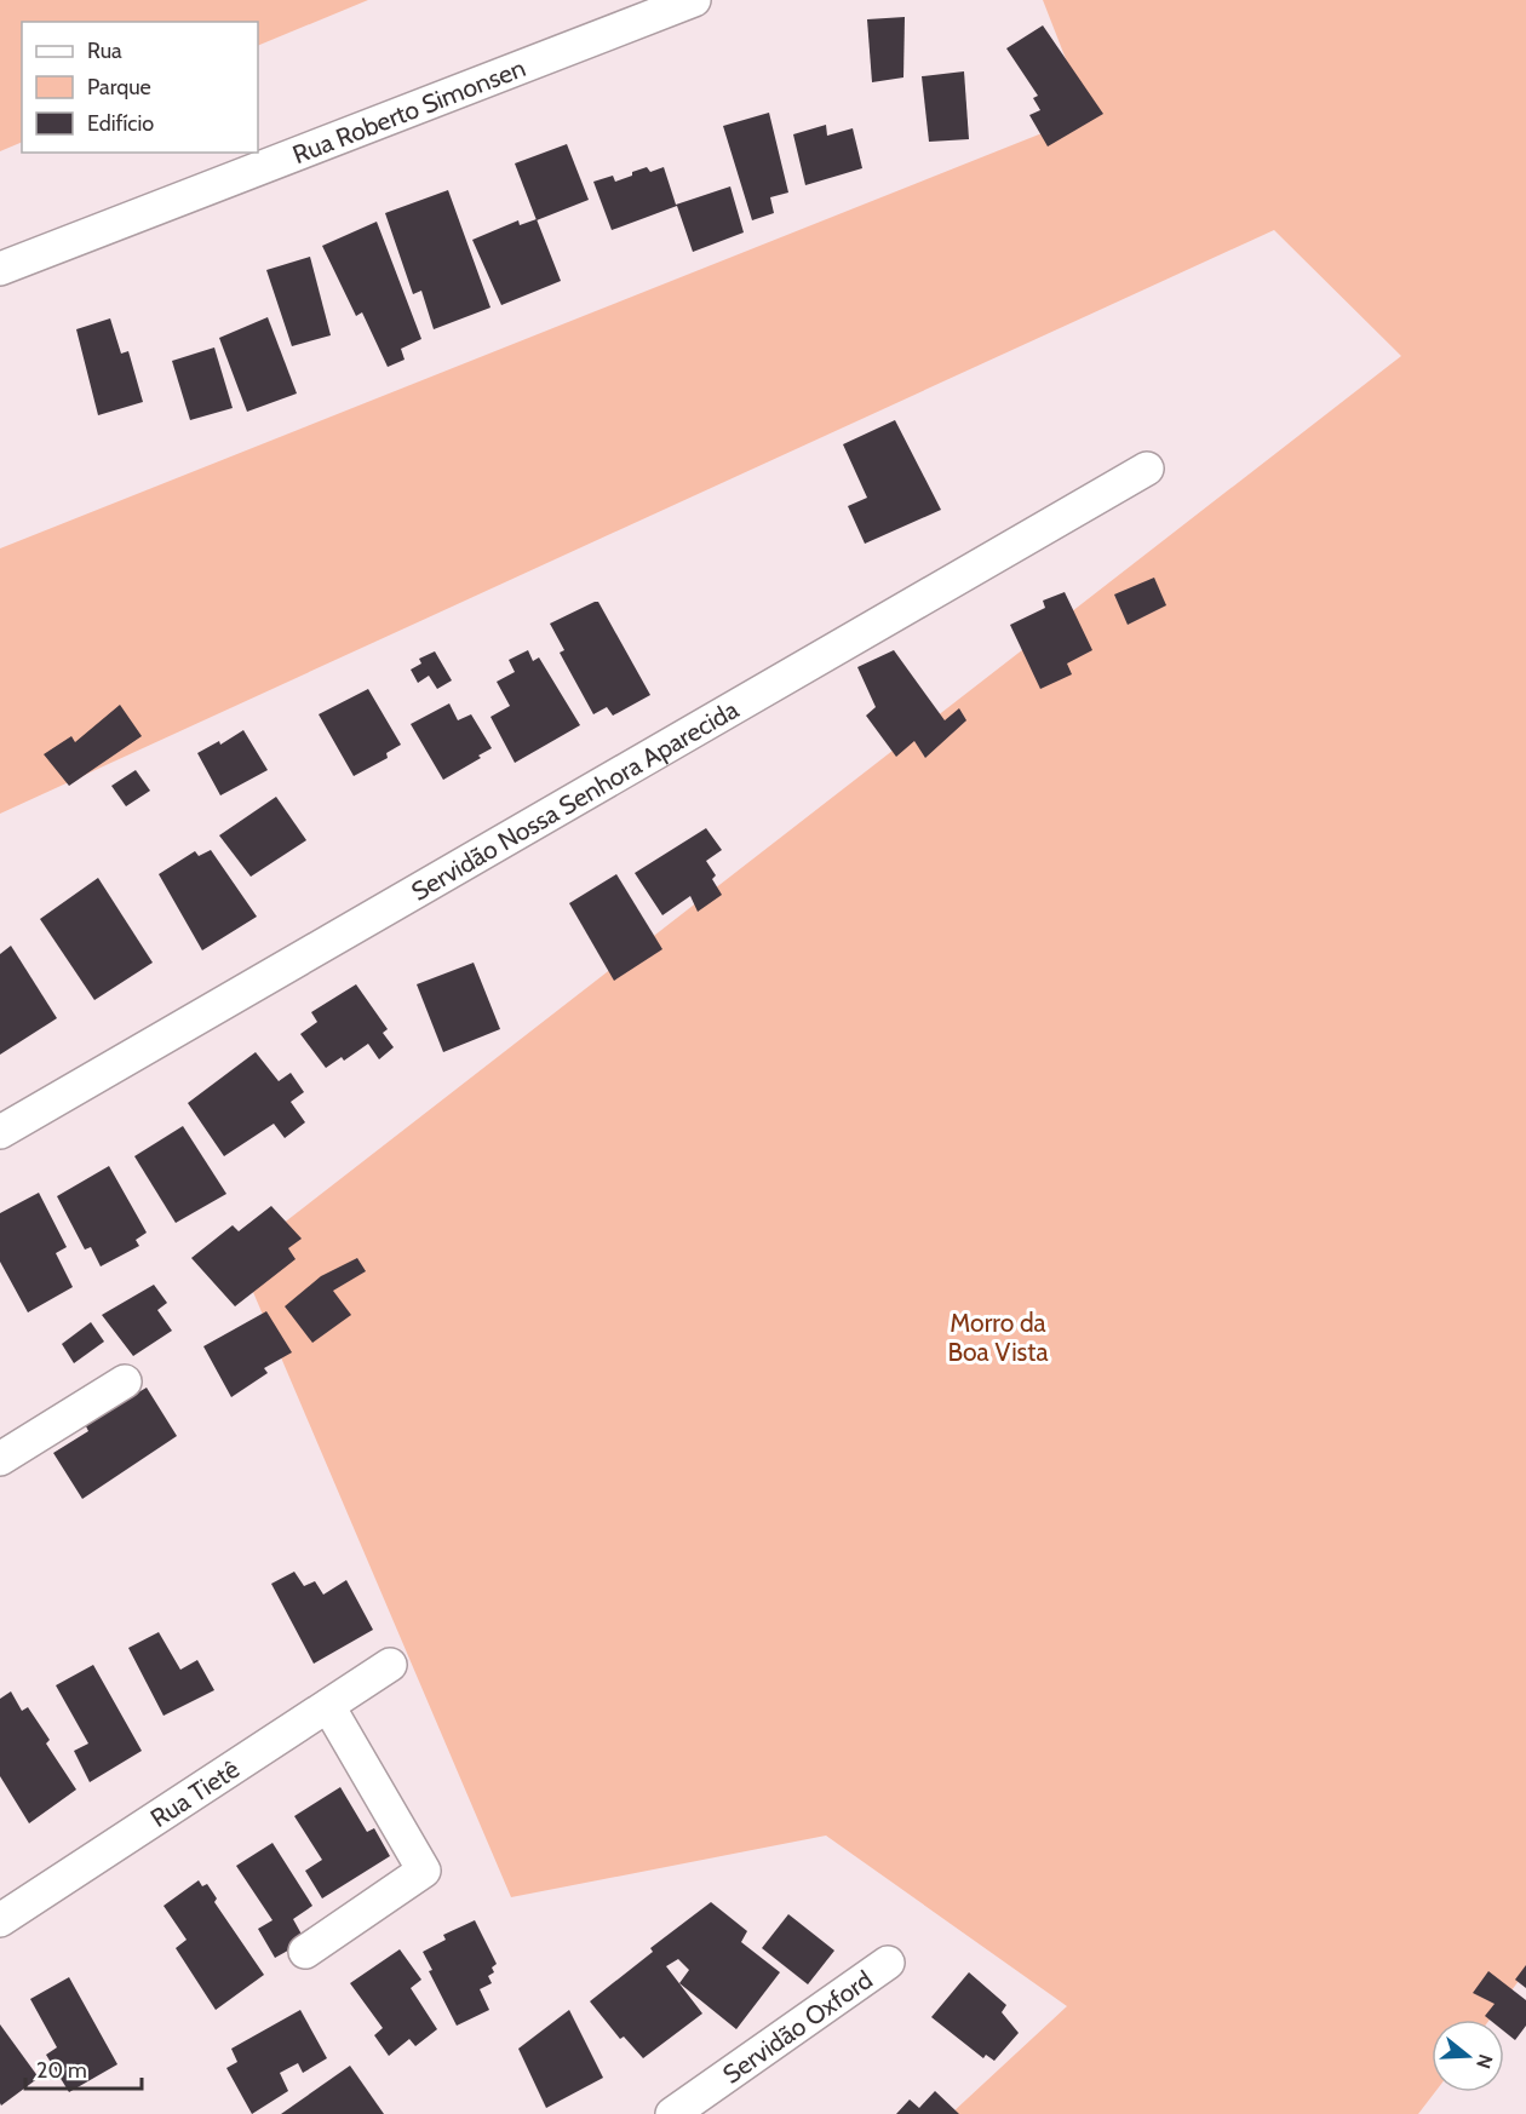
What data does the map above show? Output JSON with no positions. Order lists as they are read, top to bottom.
{
  "streets": {
    "street": [
      "Rua Roberto Simonsen",
      "Servidão Nossa Senhora Aparecida",
      "Rua Tietê",
      "Servidão Oxford"
    ]
  },
  "parks": ["Morro da Boa Vista"],
  "legend": ["Rua", "Parque", "Edifício"],
  "scale_bar": "20 m",
  "north": "right"
}
